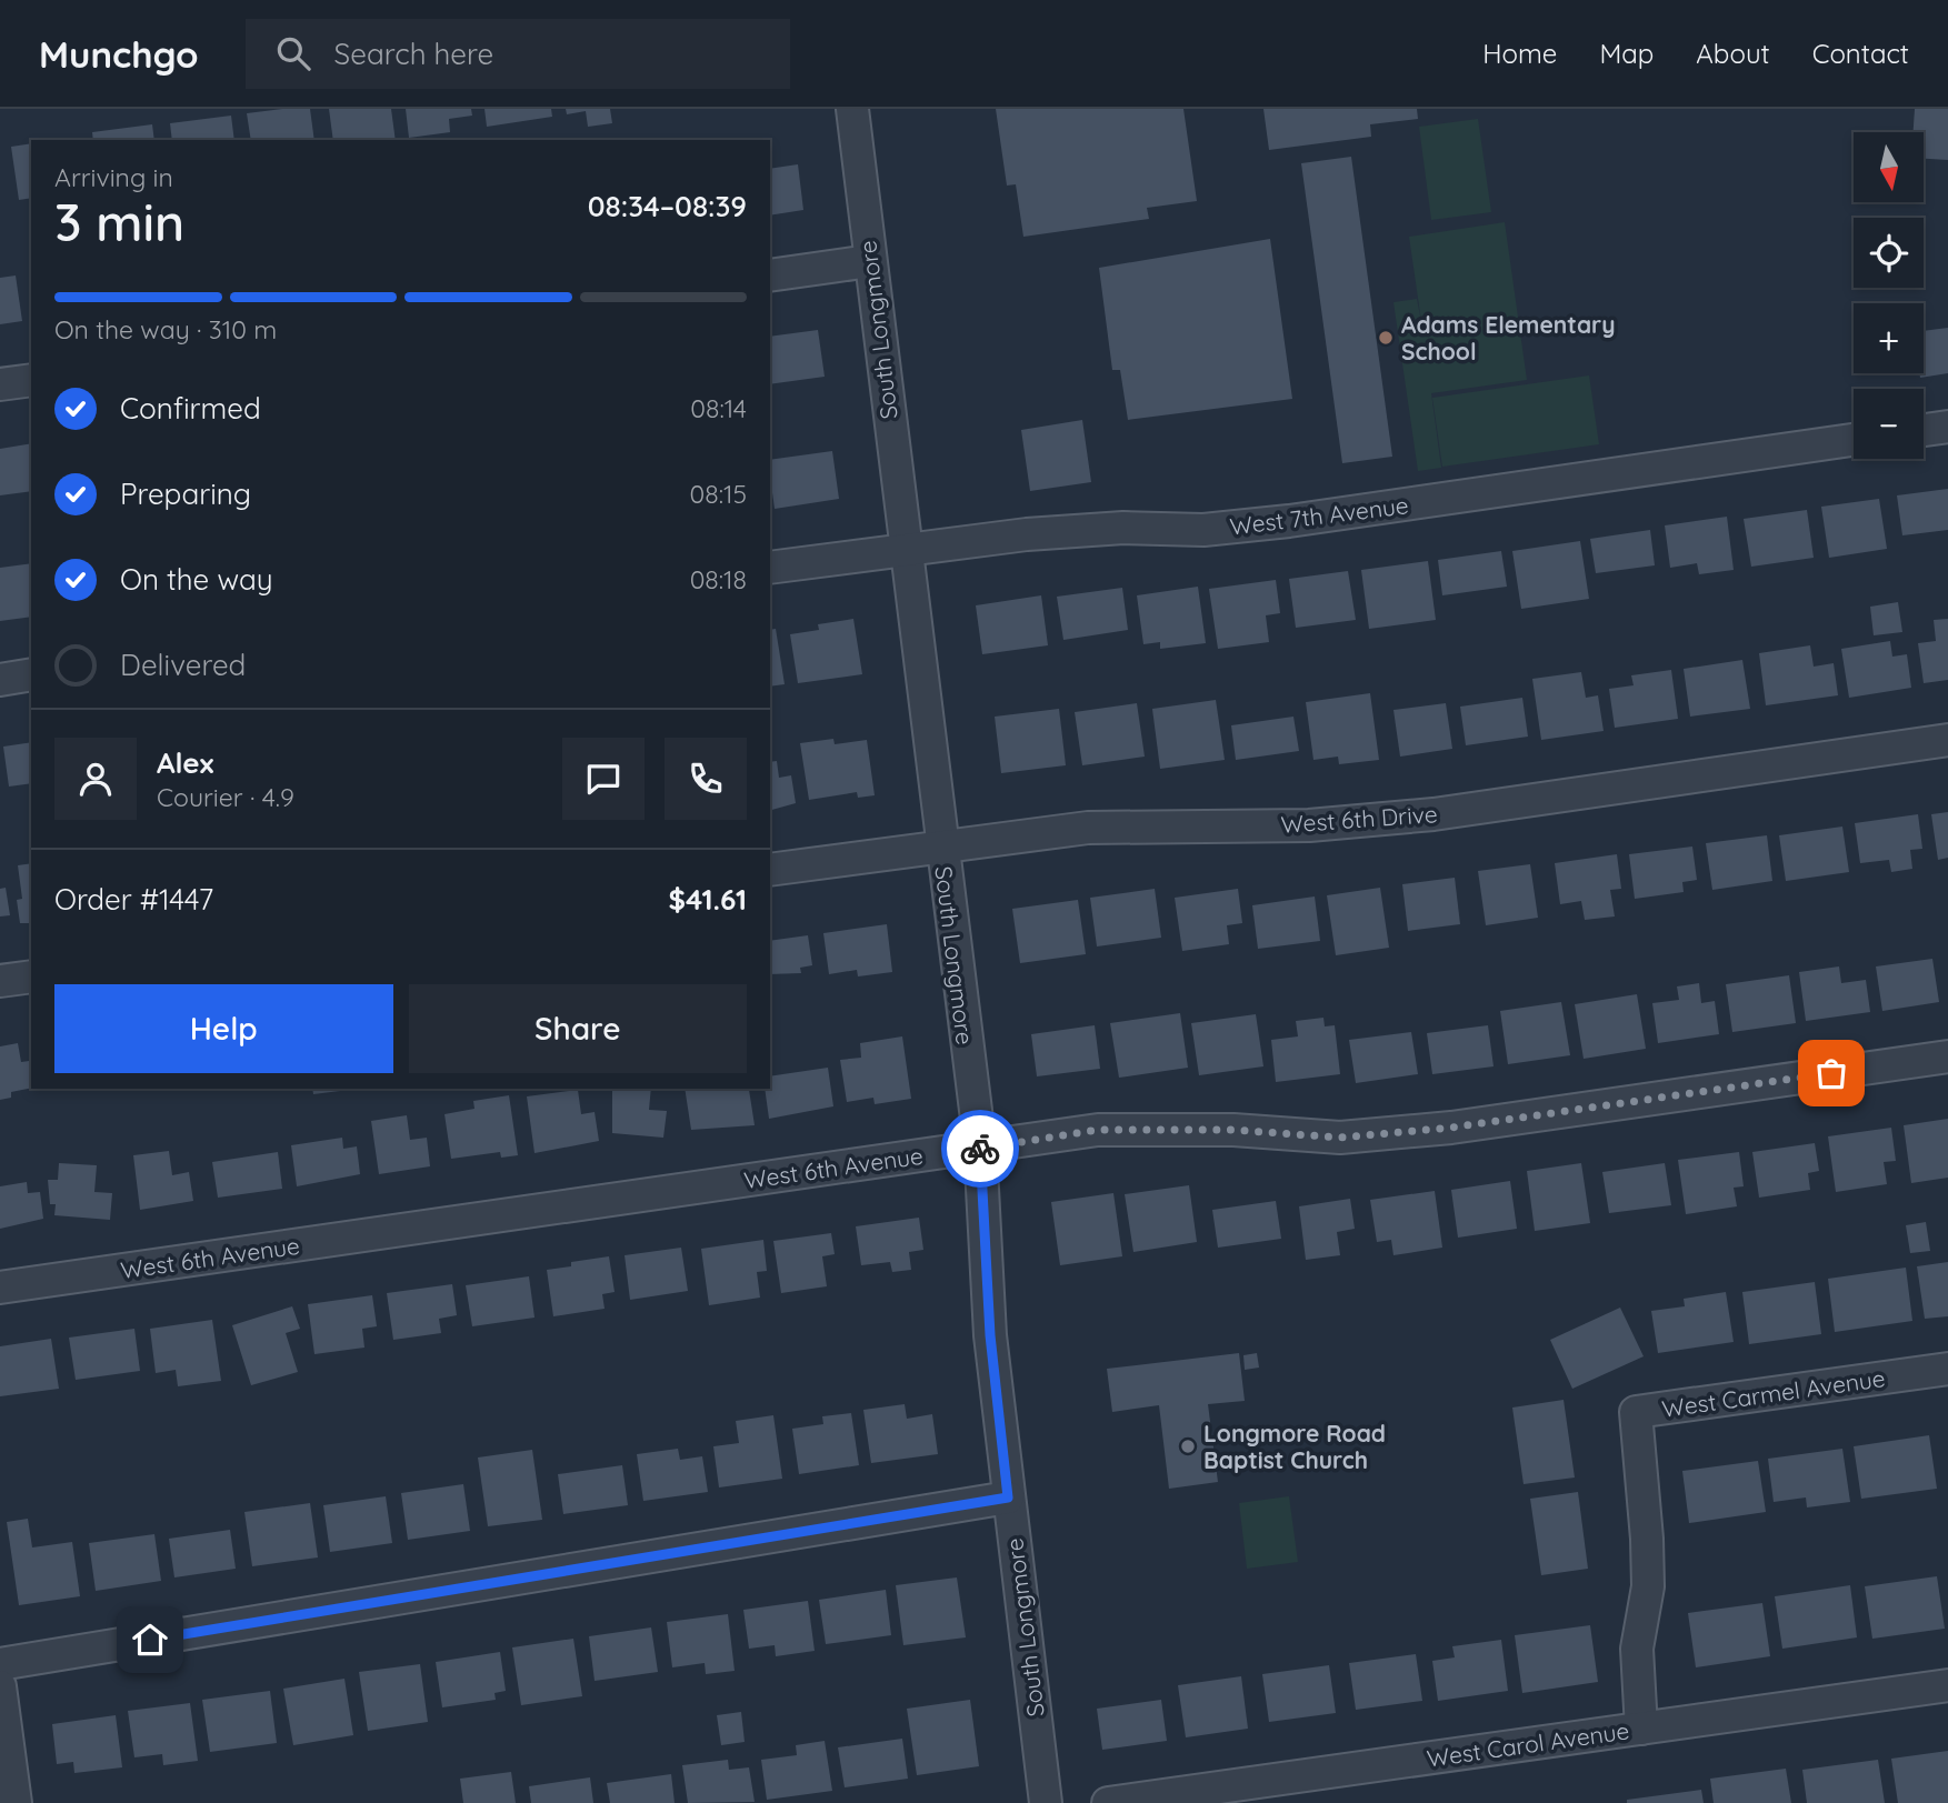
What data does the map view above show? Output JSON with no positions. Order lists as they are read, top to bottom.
{
  "streets": {
    "street": [
      "South Longmore",
      "West 7th Avenue",
      "West 6th Drive",
      "West 6th Avenue",
      "West Carmel Avenue",
      "West Carol Avenue"
    ]
  },
  "crossings": [
    ["South Longmore", "West 7th Avenue"],
    ["South Longmore", "West 6th Drive"],
    ["South Longmore", "West 6th Avenue"],
    ["West Carmel Avenue", "West Carol Avenue"]
  ],
  "places": ["Adams Elementary School", "Longmore Road Baptist Church"],
  "north": "bottom",
  "page": {
    "header": "Munchgo",
    "search": "Search here",
    "nav": [
      "Home",
      "Map",
      "About",
      "Contact"
    ],
    "map_buttons": ["+", "−"],
    "heading": ["3 min", "Arriving in", "08:34–08:39"],
    "panel": [
      "Alex",
      "Courier · 4.9",
      "Order #1447",
      "$41.61"
    ],
    "bar": "On the way · 310 m",
    "list": [
      ["Confirmed", "08:14"],
      ["Preparing", "08:15"],
      ["On the way", "08:18"],
      "Delivered"
    ],
    "buttons": ["Help", "Share"]
  }
}
